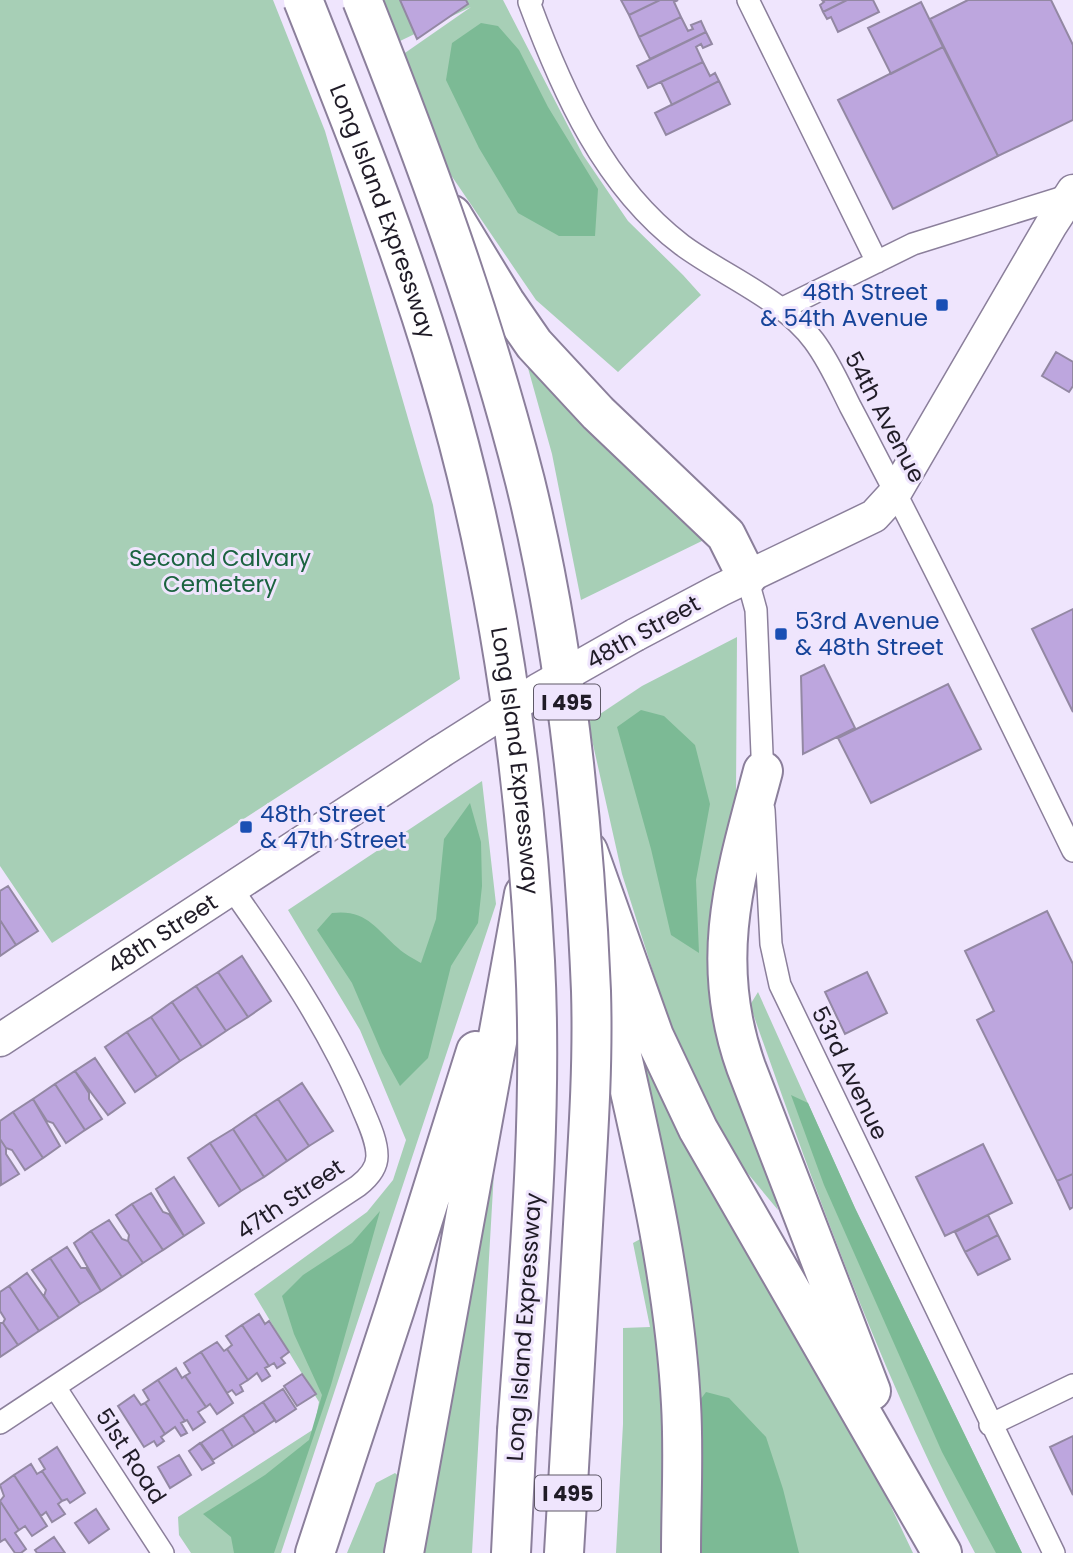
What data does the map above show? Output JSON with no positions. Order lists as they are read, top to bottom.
{
  "streets": {
    "highway": ["Long Island Expressway", "I 495"],
    "street": [
      "54th Avenue",
      "48th Street",
      "53rd Avenue",
      "47th Street",
      "51st Road"
    ]
  },
  "crossings": [
    ["54th Avenue", "48th Street"],
    ["48th Street", "53rd Avenue"],
    ["48th Street", "47th Street"],
    ["47th Street", "51st Road"]
  ],
  "parks": ["Second Calvary Cemetery"],
  "places": {
    "transit": ["48th Street & 54th Avenue", "53rd Avenue & 48th Street", "48th Street & 47th Street"]
  }
}
